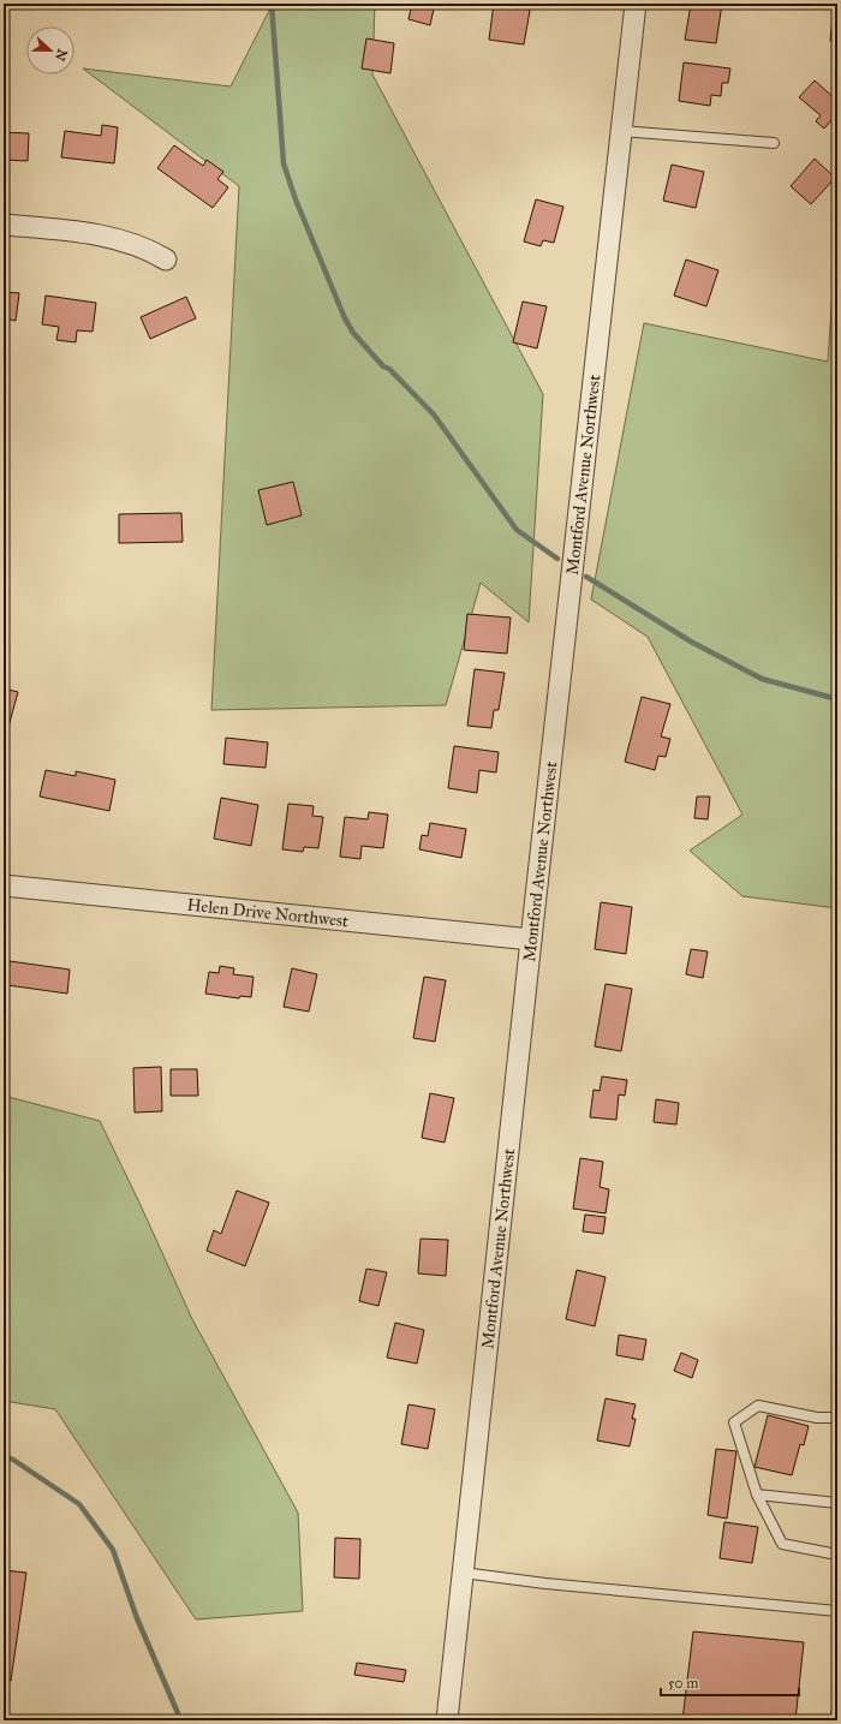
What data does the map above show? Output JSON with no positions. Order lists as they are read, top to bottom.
{
  "streets": {
    "street": ["Montford Avenue Northwest", "Helen Drive Northwest"]
  },
  "crossings": [
    ["Montford Avenue Northwest", "Helen Drive Northwest"]
  ],
  "scale_bar": "50 m",
  "north": "right"
}
